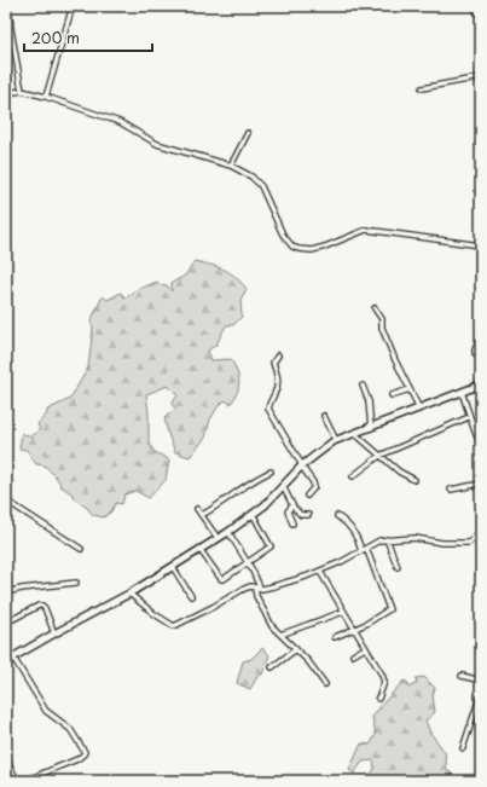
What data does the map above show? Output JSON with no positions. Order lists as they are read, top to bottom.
{
  "scale_bar": "200 m"
}
